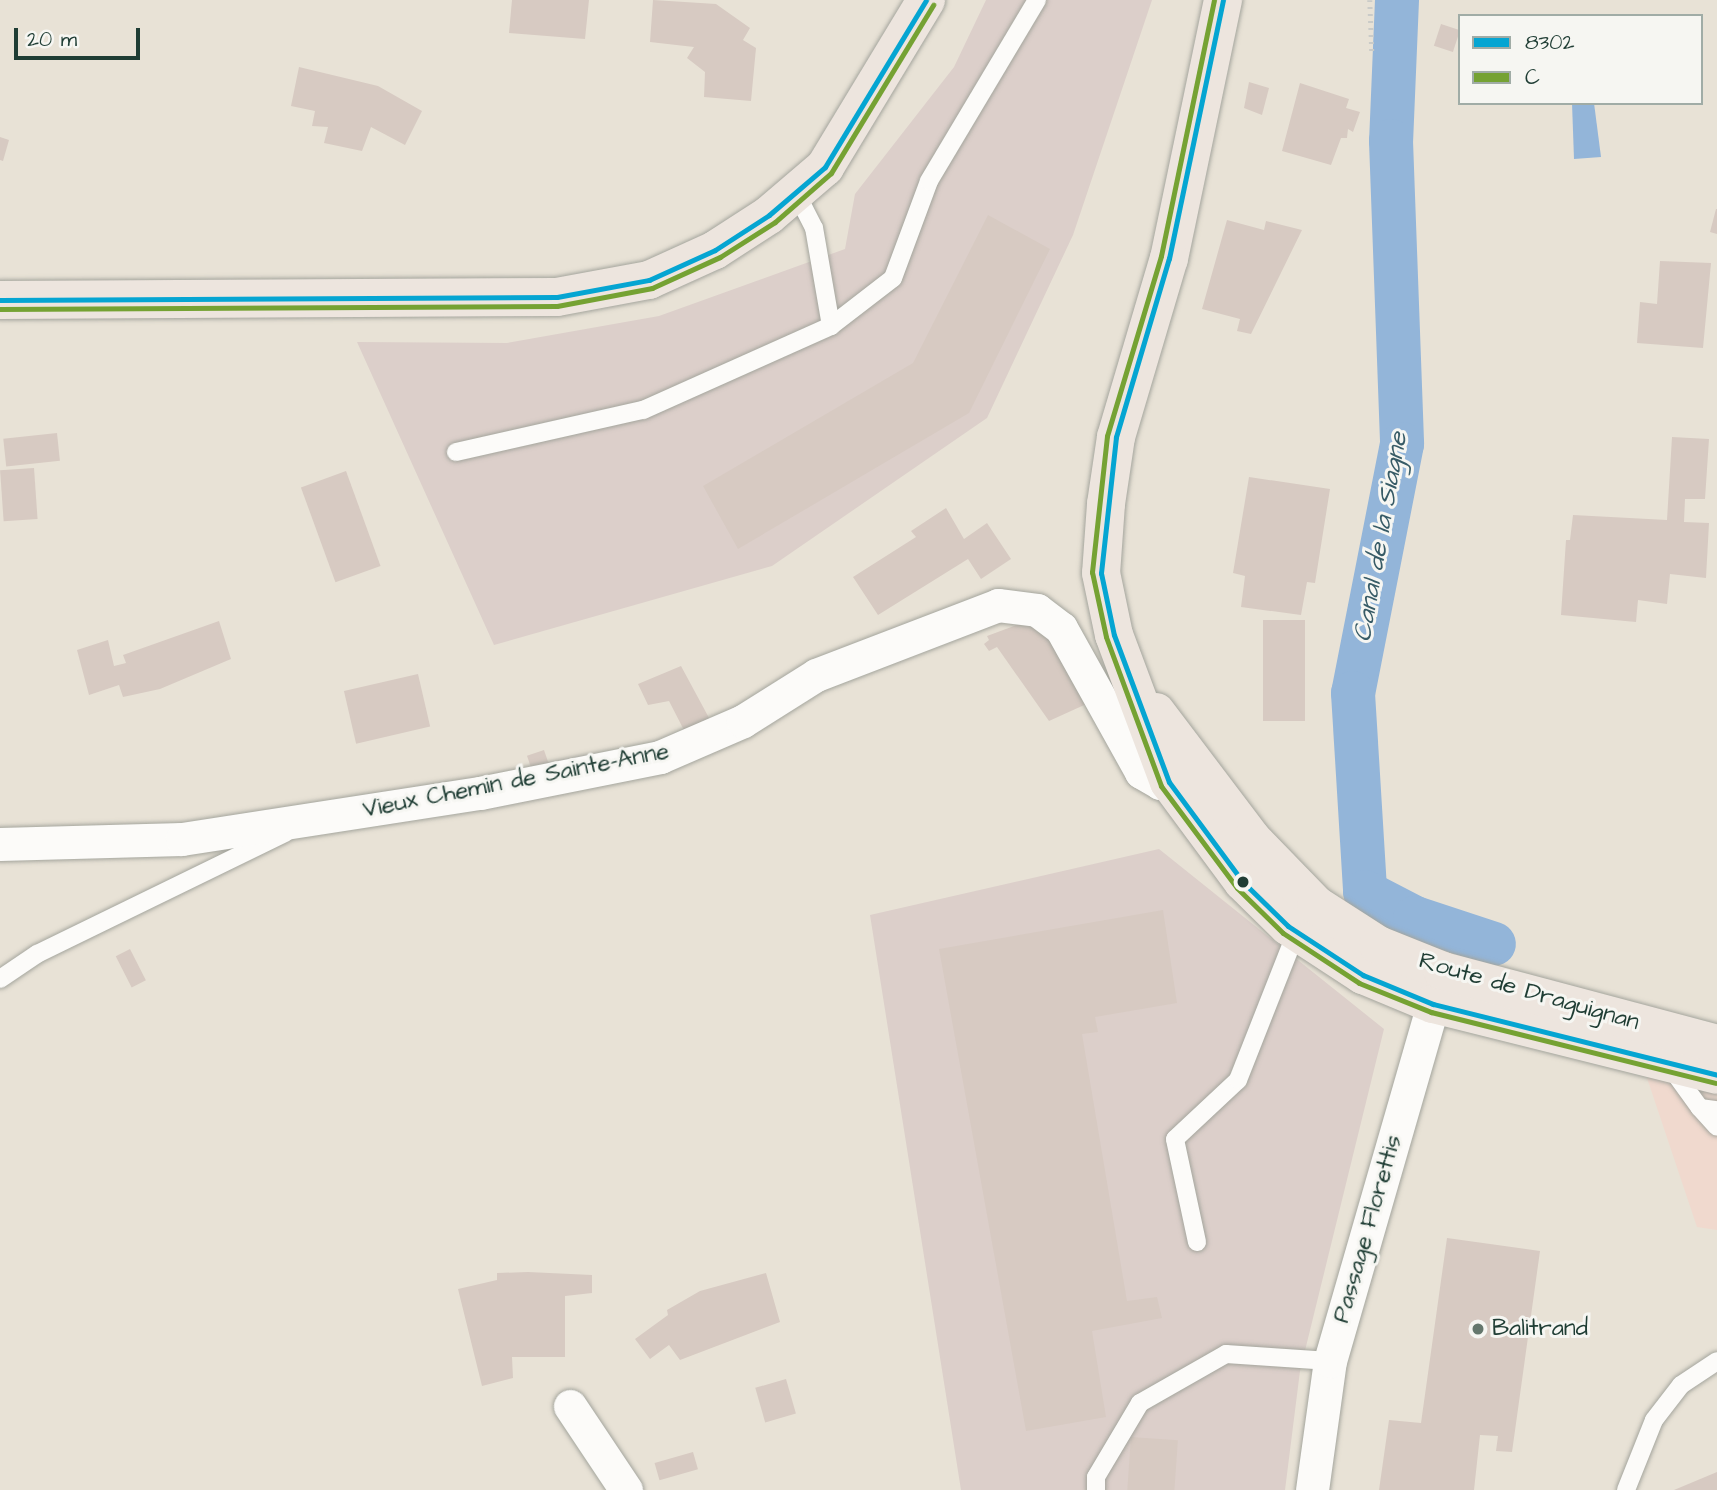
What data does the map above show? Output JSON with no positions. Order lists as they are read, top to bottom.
{
  "streets": {
    "main road": ["Route de Draguignan"],
    "street": ["Vieux Chemin de Sainte-Anne", "Passage Florettis"]
  },
  "crossings": [
    ["Vieux Chemin de Sainte-Anne", "Route de Draguignan"],
    ["Route de Draguignan", "Passage Florettis"]
  ],
  "water": ["Canal de la Siagne"],
  "places": ["Balitrand"],
  "lines": ["transit line 8302", "transit line C"],
  "legend": ["8302", "C"],
  "scale_bar": "20 m"
}
